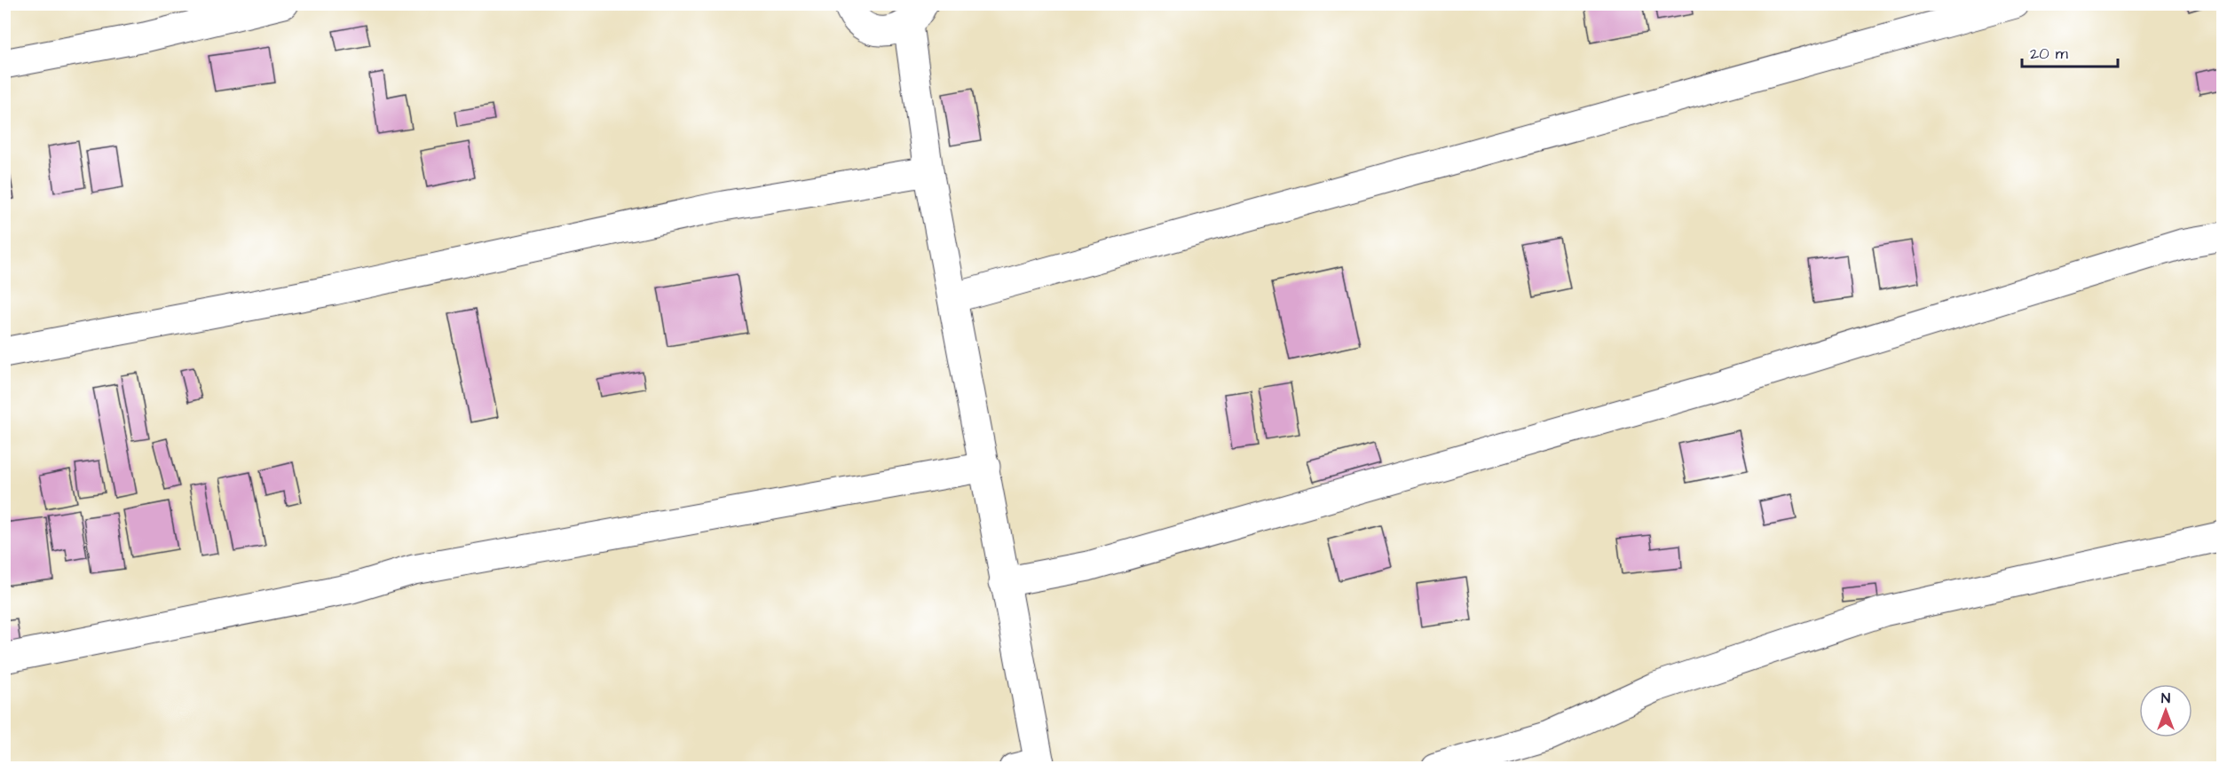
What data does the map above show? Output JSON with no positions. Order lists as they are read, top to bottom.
{
  "scale_bar": "20 m",
  "north": "top"
}
